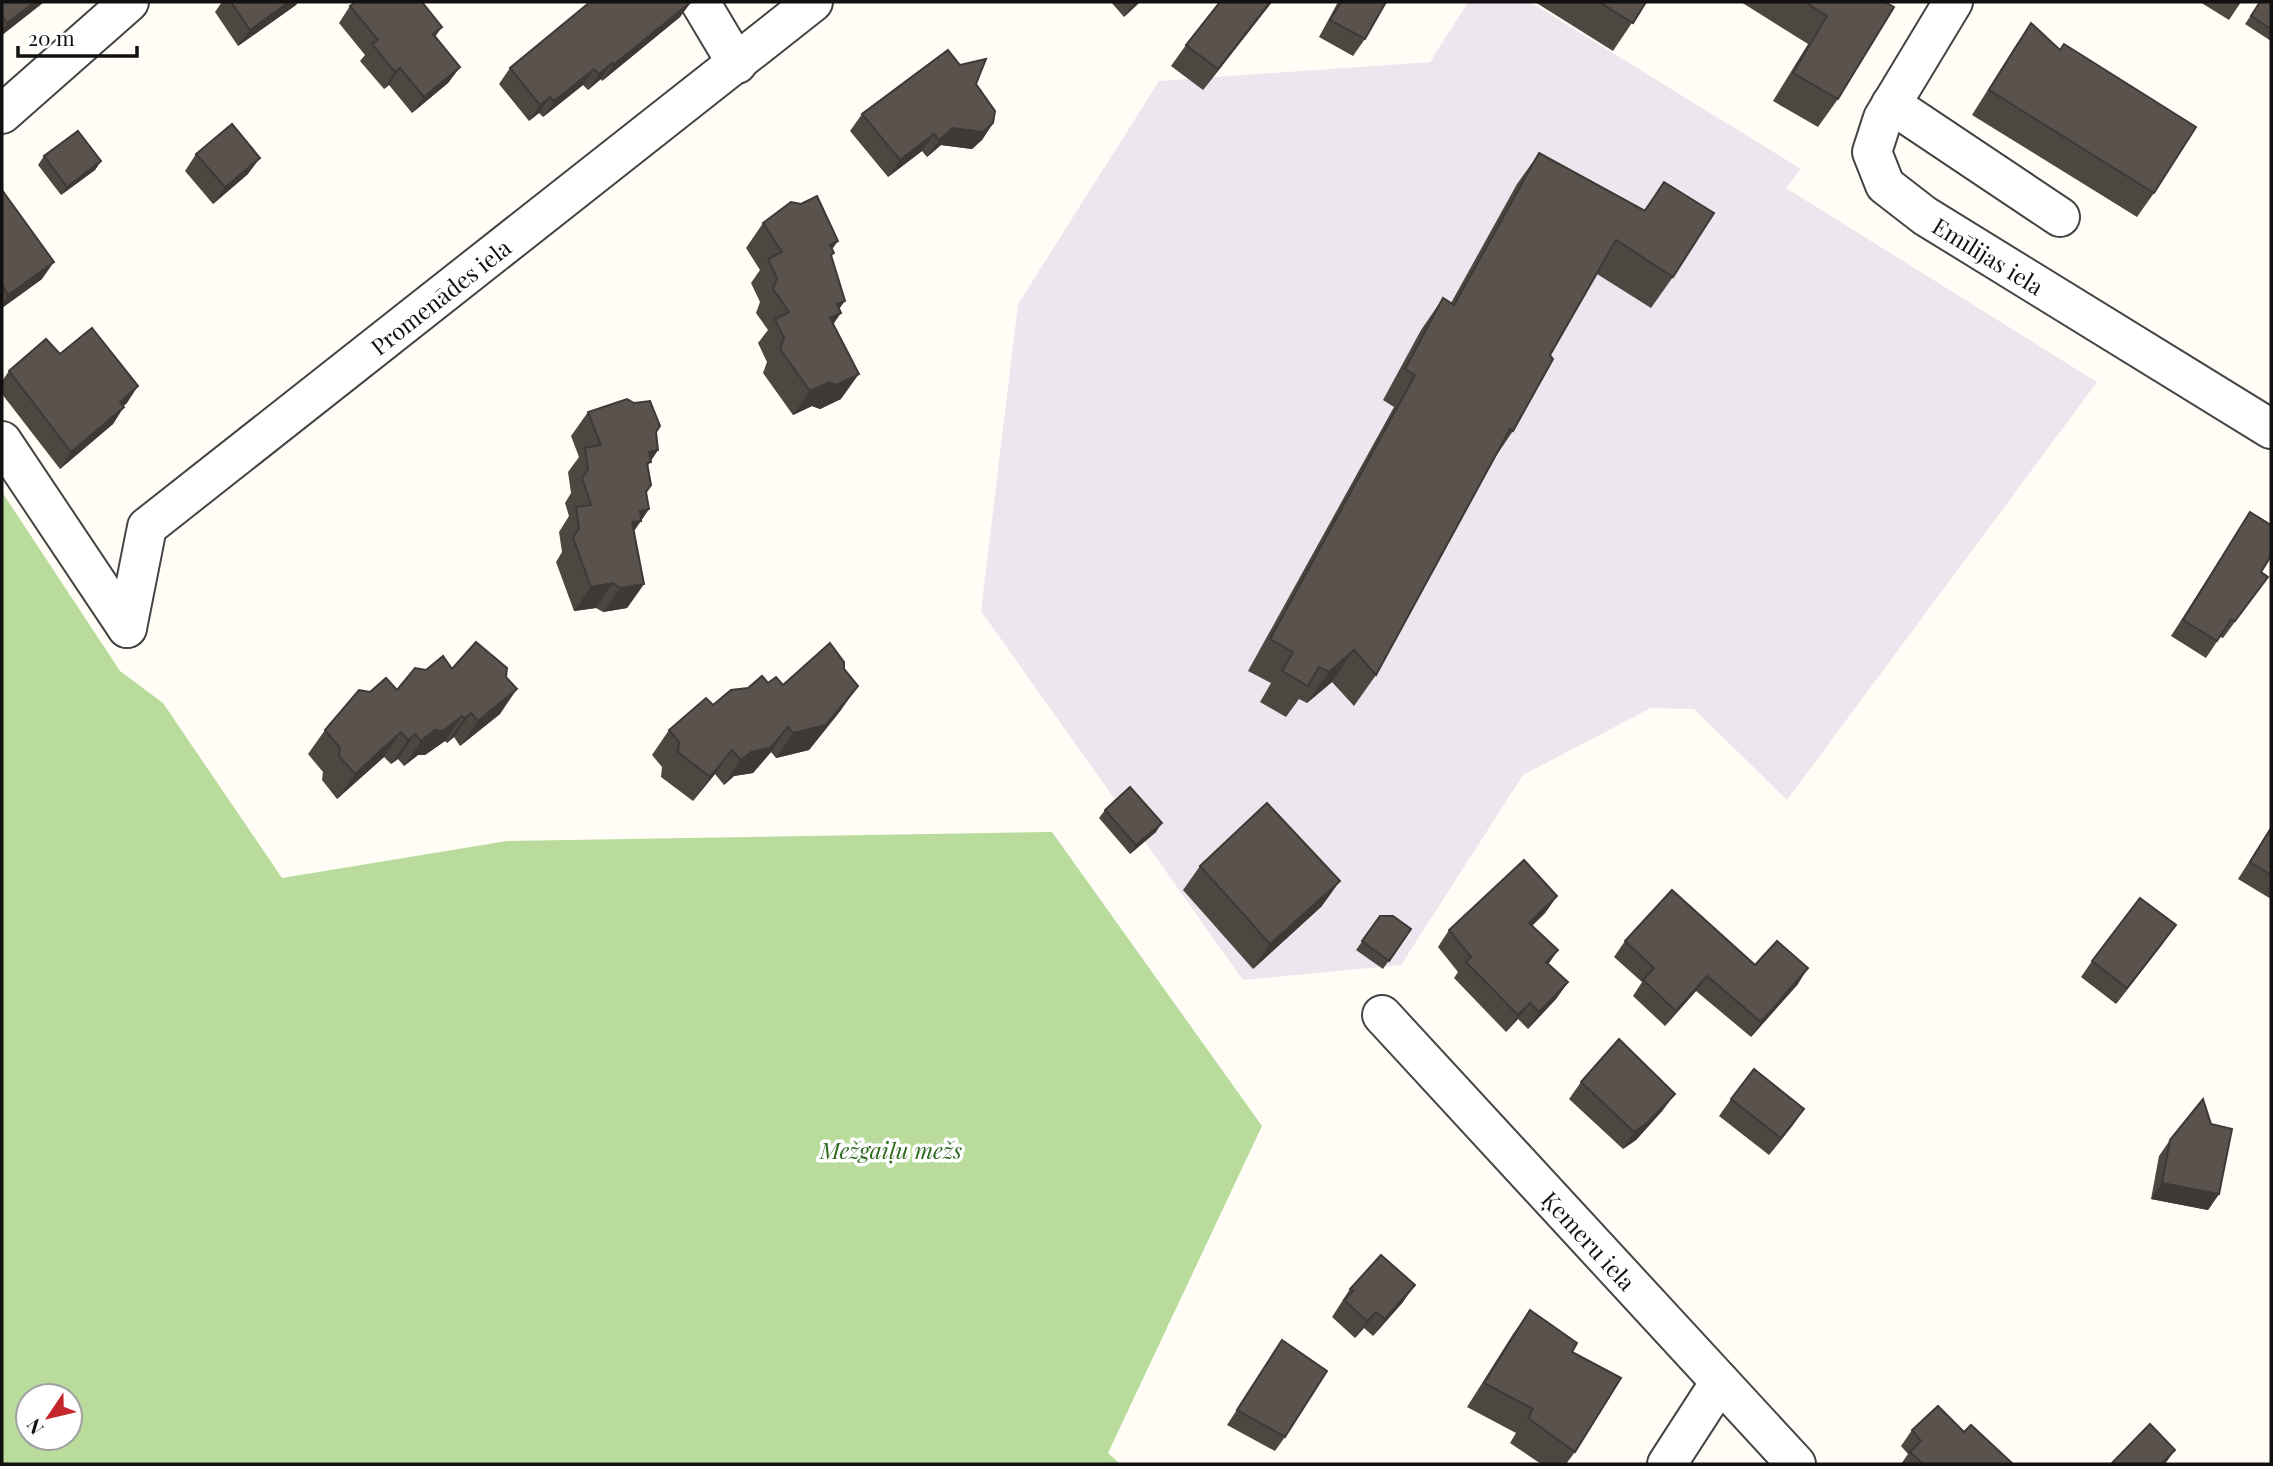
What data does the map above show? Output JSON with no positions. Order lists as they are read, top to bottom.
{
  "streets": {
    "street": ["Emīlijas iela", "Promenādes iela", "Ķemeru iela"]
  },
  "parks": ["Mežgaiļu mežs"],
  "scale_bar": "20 m",
  "north": "bottom left"
}
